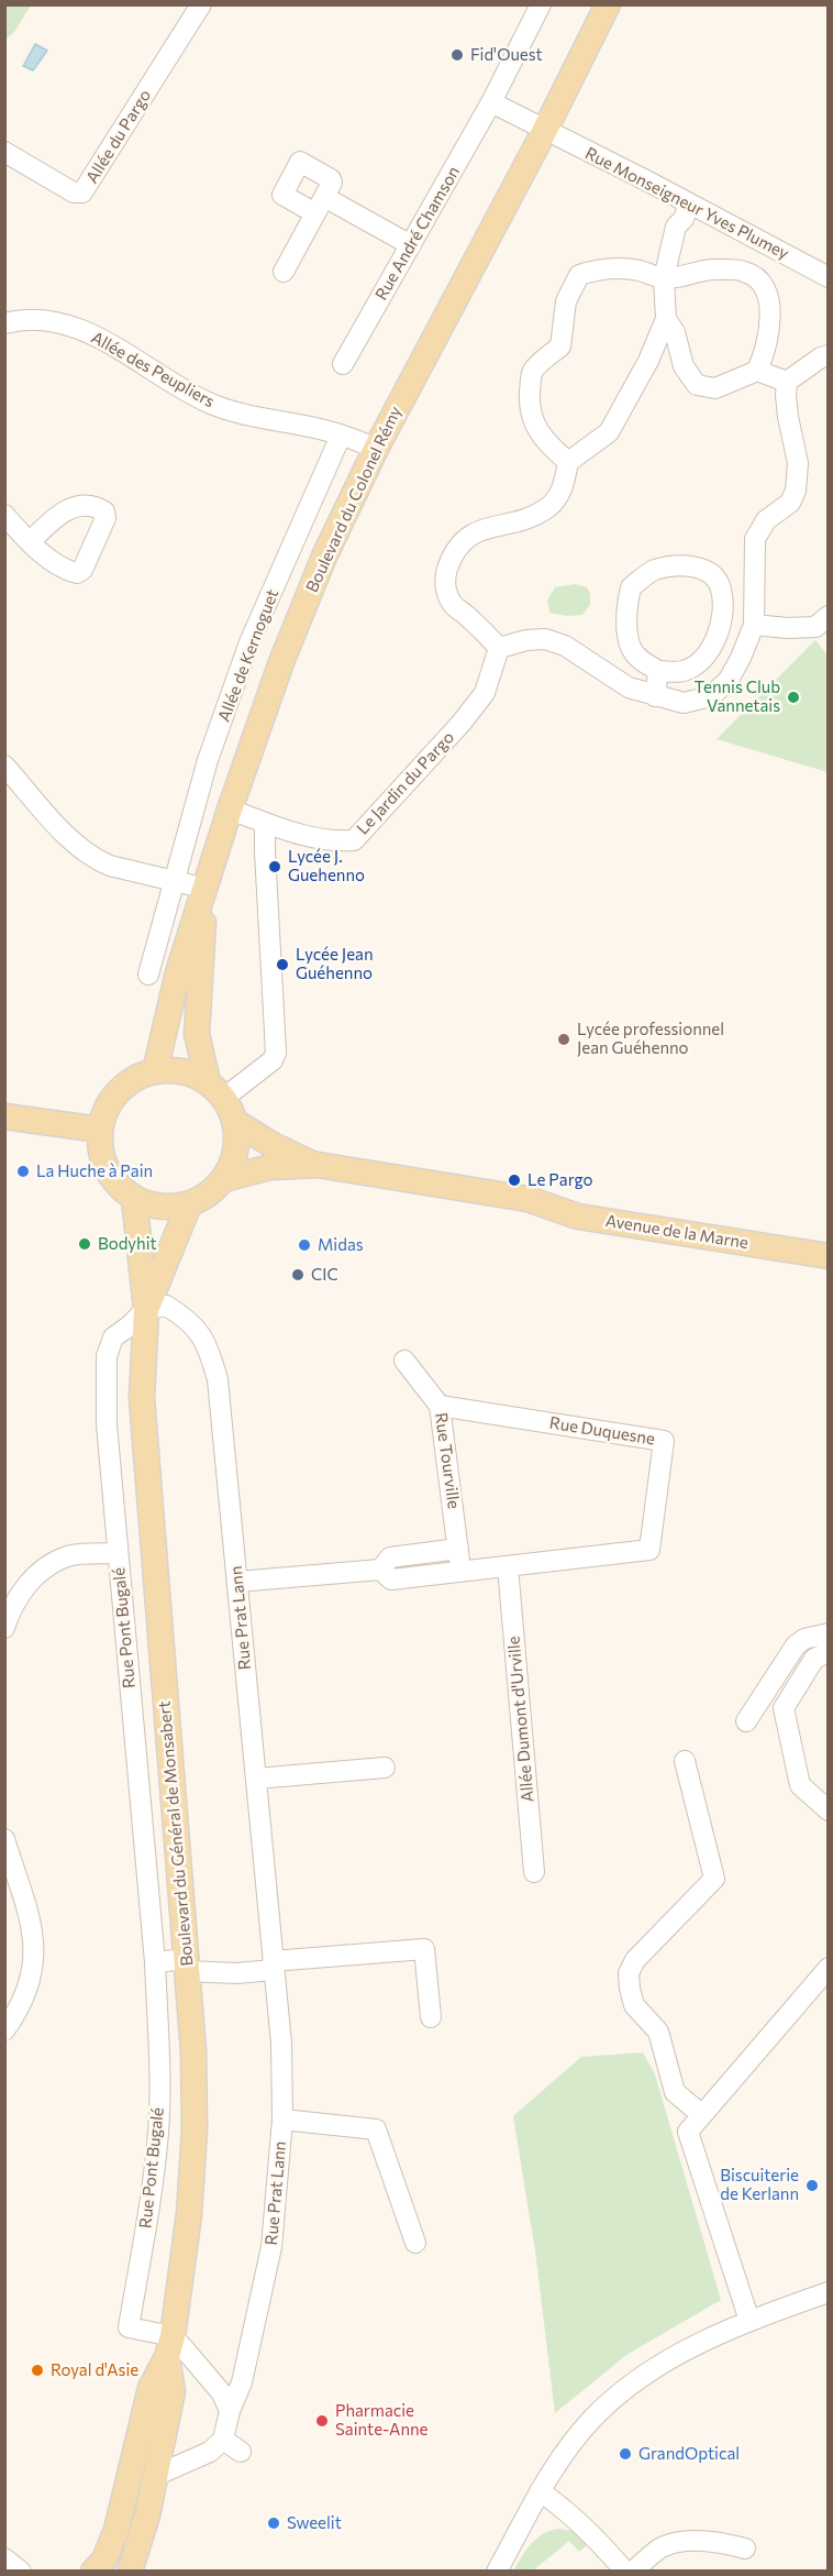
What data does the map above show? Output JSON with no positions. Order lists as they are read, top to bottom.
{
  "streets": {
    "main road": ["Boulevard du Colonel Rémy", "Avenue de la Marne", "Boulevard du Général de Monsabert"],
    "street": [
      "Allée du Pargo",
      "Rue Monseigneur Yves Plumey",
      "Rue André Chamson",
      "Allée des Peupliers",
      "Allée de Kernoguet",
      "Le Jardin du Pargo",
      "Rue Duquesne",
      "Rue Tourville",
      "Rue Prat Lann",
      "Rue Pont Bugalé",
      "Allée Dumont d'Urville"
    ]
  },
  "crossings": [
    ["Rue Monseigneur Yves Plumey", "Boulevard du Colonel Rémy"],
    ["Allée des Peupliers", "Boulevard du Colonel Rémy"],
    ["Allée des Peupliers", "Allée de Kernoguet"],
    ["Boulevard du Colonel Rémy", "Le Jardin du Pargo"],
    ["Boulevard du Colonel Rémy", "Avenue de la Marne"],
    ["Boulevard du Colonel Rémy", "Boulevard du Général de Monsabert"],
    ["Avenue de la Marne", "Boulevard du Général de Monsabert"],
    ["Rue Duquesne", "Rue Tourville"],
    ["Rue Duquesne", "Allée Dumont d'Urville"],
    ["Rue Prat Lann", "Rue Pont Bugalé"],
    ["Rue Prat Lann", "Boulevard du Général de Monsabert"],
    ["Rue Pont Bugalé", "Boulevard du Général de Monsabert"]
  ],
  "places": [
    "Fid'Ouest",
    "Tennis Club Vannetais",
    "Lycée J. Guehenno",
    "Lycée Jean Guéhenno",
    "Lycée professionnel Jean Guéhenno",
    "La Huche à Pain",
    "Le Pargo",
    "Bodyhit",
    "Midas",
    "CIC",
    "Biscuiterie de Kerlann",
    "Royal d'Asie",
    "Pharmacie Sainte-Anne",
    "GrandOptical",
    "Sweelit"
  ]
}
